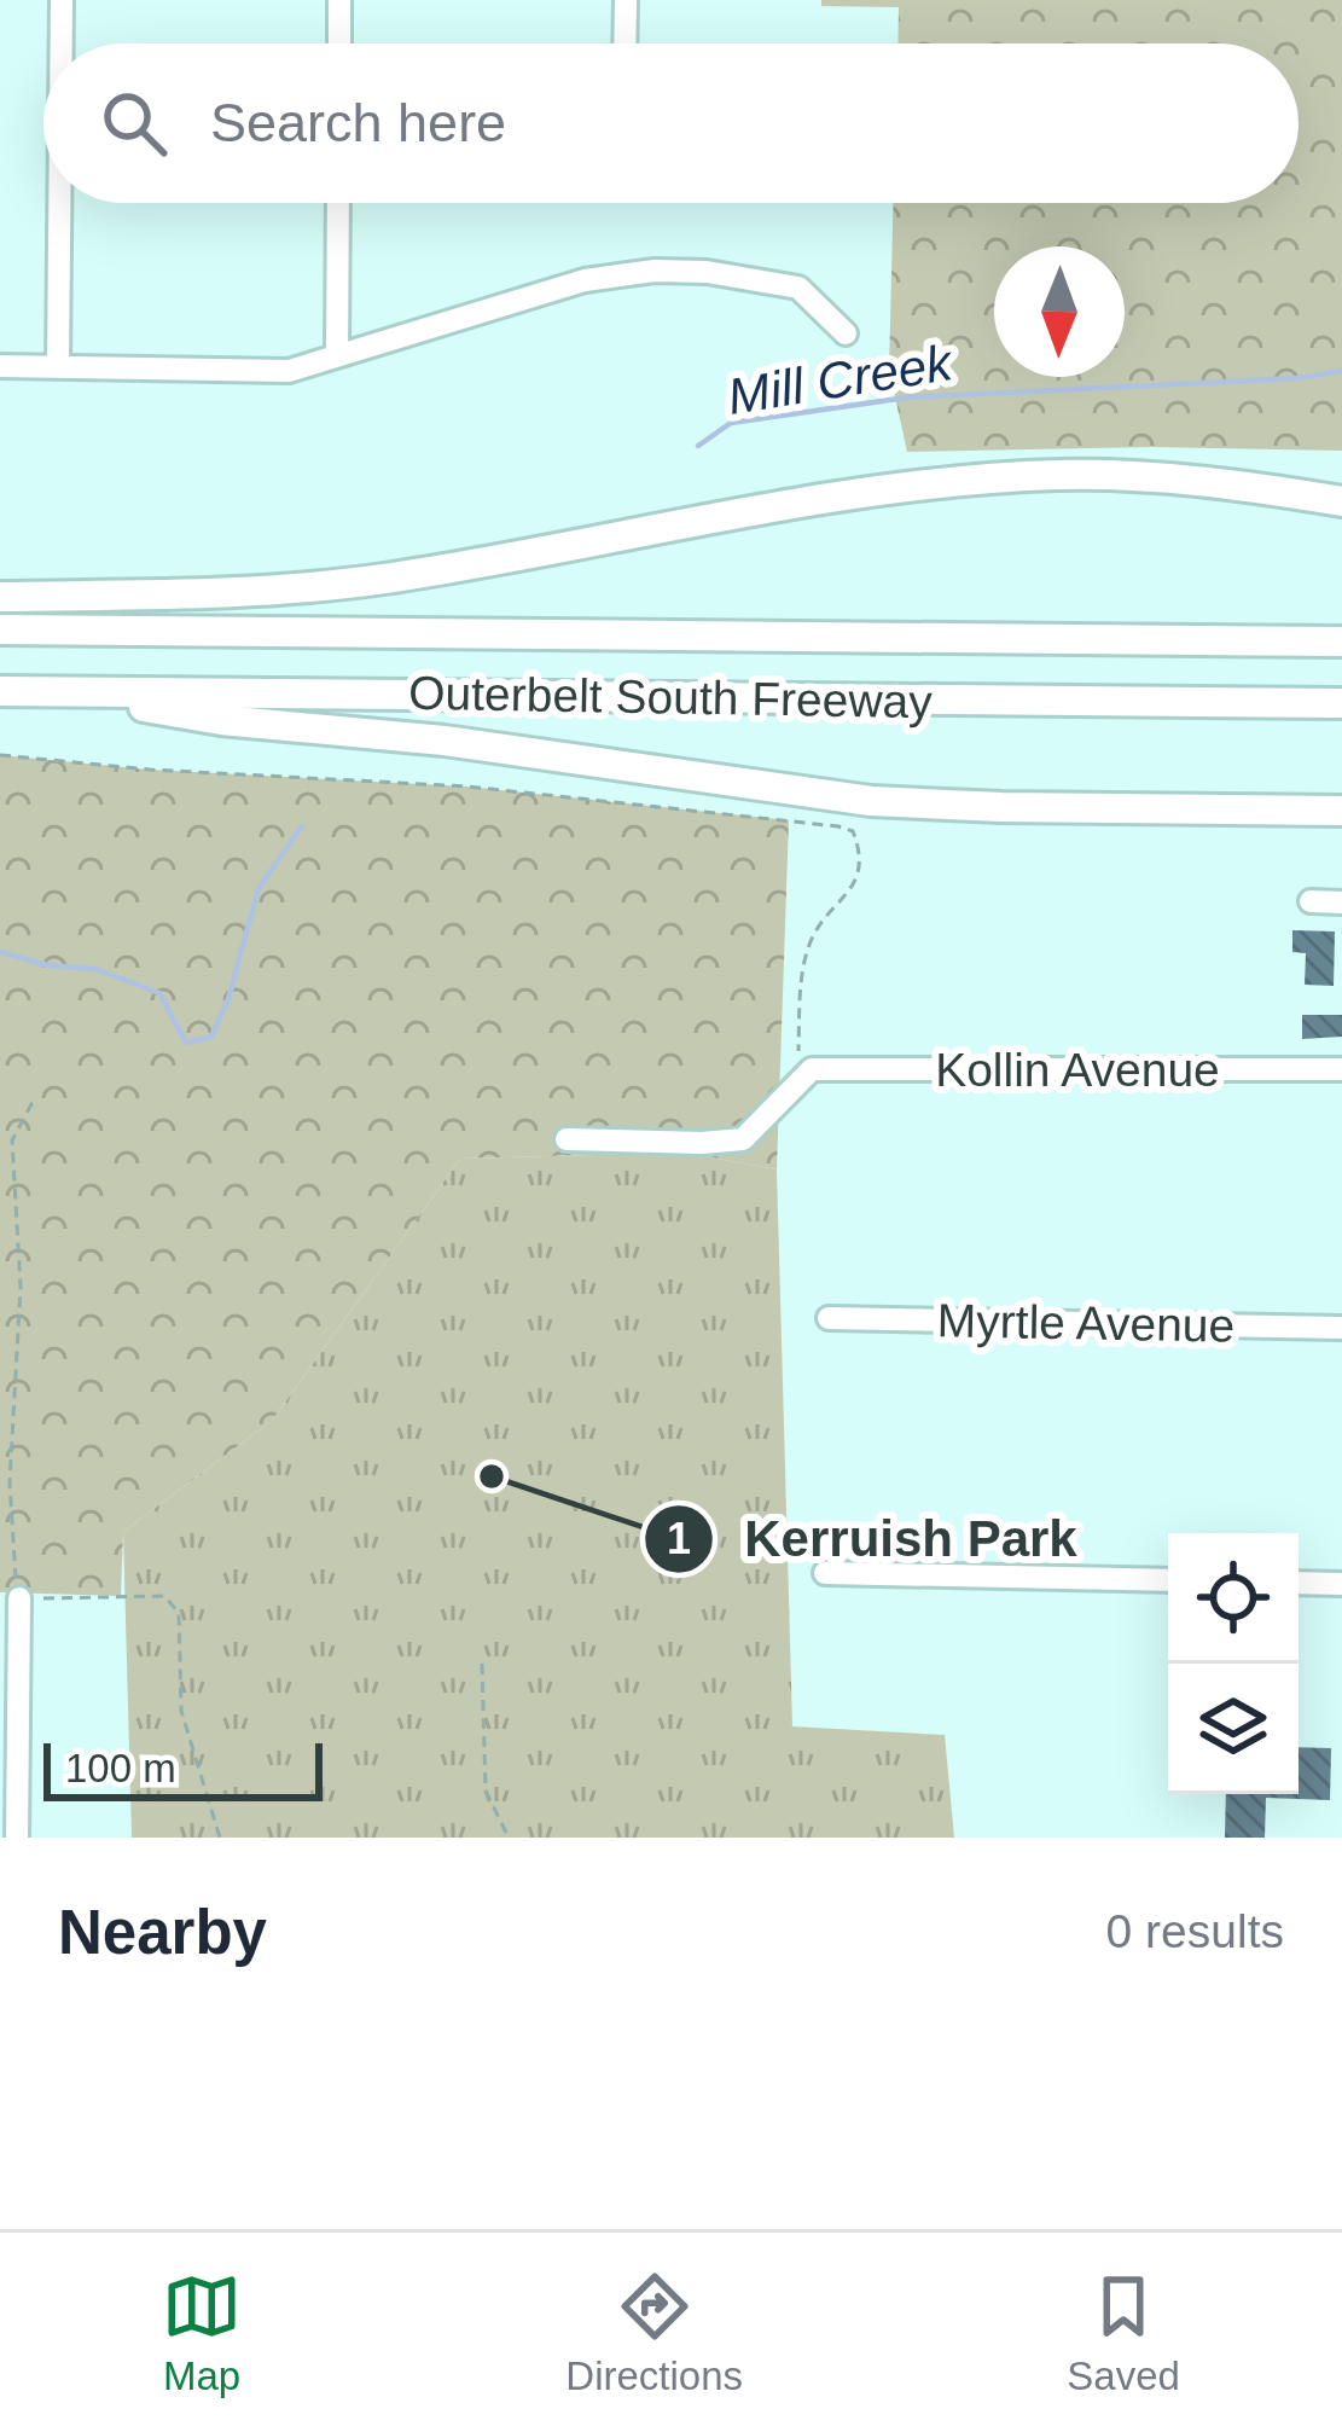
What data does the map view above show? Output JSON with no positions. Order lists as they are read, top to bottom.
{
  "streets": {
    "highway": ["Outerbelt South Freeway"],
    "street": ["Kollin Avenue", "Myrtle Avenue"]
  },
  "water": ["Mill Creek"],
  "places": ["Kerruish Park"],
  "scale_bar": "100 m",
  "north": "bottom",
  "page": {
    "search": "Search here",
    "scale": "100 m",
    "heading": ["Nearby", "0 results"],
    "nav": ["Map", "Directions", "Saved"]
  }
}
